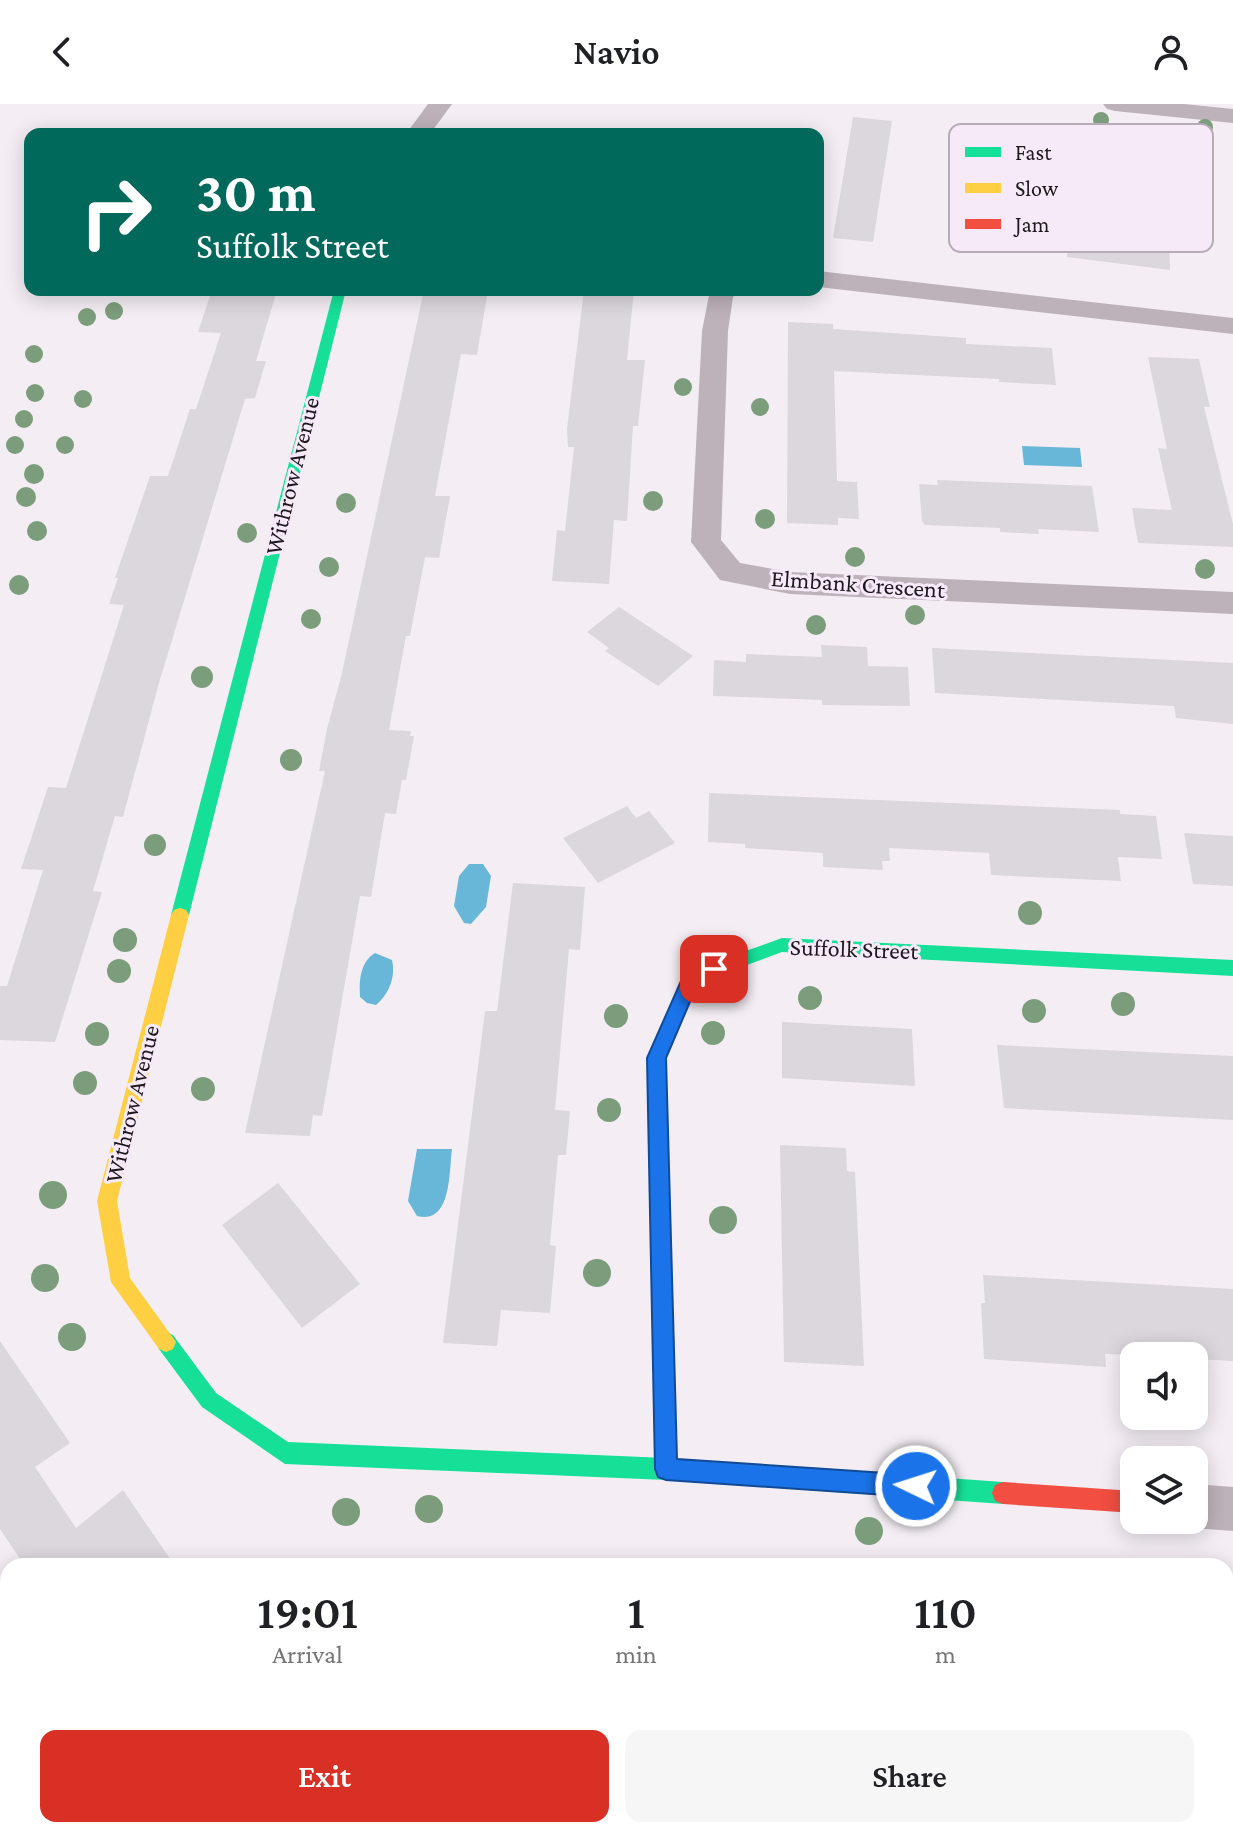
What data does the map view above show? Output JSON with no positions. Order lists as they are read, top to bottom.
{
  "streets": {
    "street": ["Withrow Avenue", "Elmbank Crescent", "Suffolk Street"]
  },
  "crossings": [
    ["Withrow Avenue", "Suffolk Street"]
  ],
  "legend": ["Fast", "Slow", "Jam"],
  "page": {
    "header": "Navio",
    "turn": ["30 m", "Suffolk Street"],
    "eta": [
      "19:01",
      "Arrival",
      "1",
      "min",
      "110",
      "m"
    ],
    "buttons": ["Exit", "Share"]
  }
}
